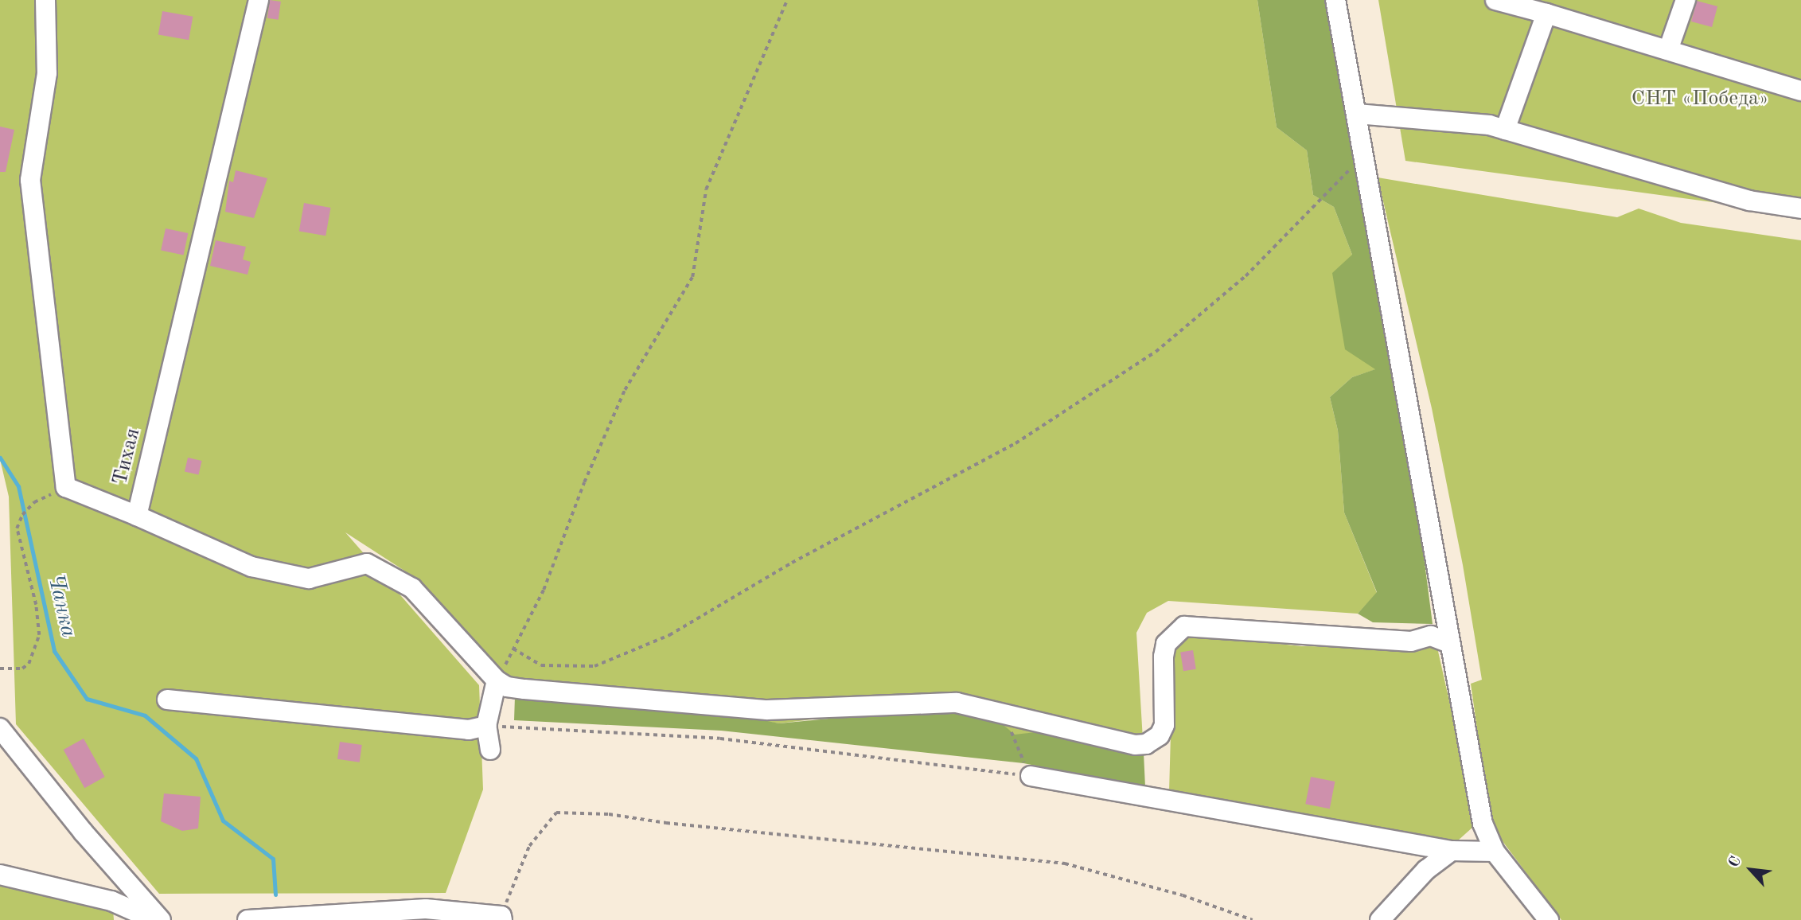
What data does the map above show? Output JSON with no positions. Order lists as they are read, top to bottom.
{
  "streets": {
    "street": ["Тихая"]
  },
  "water": ["Чанка"],
  "parks": ["СНТ «Победа»"],
  "north": "top left"
}
